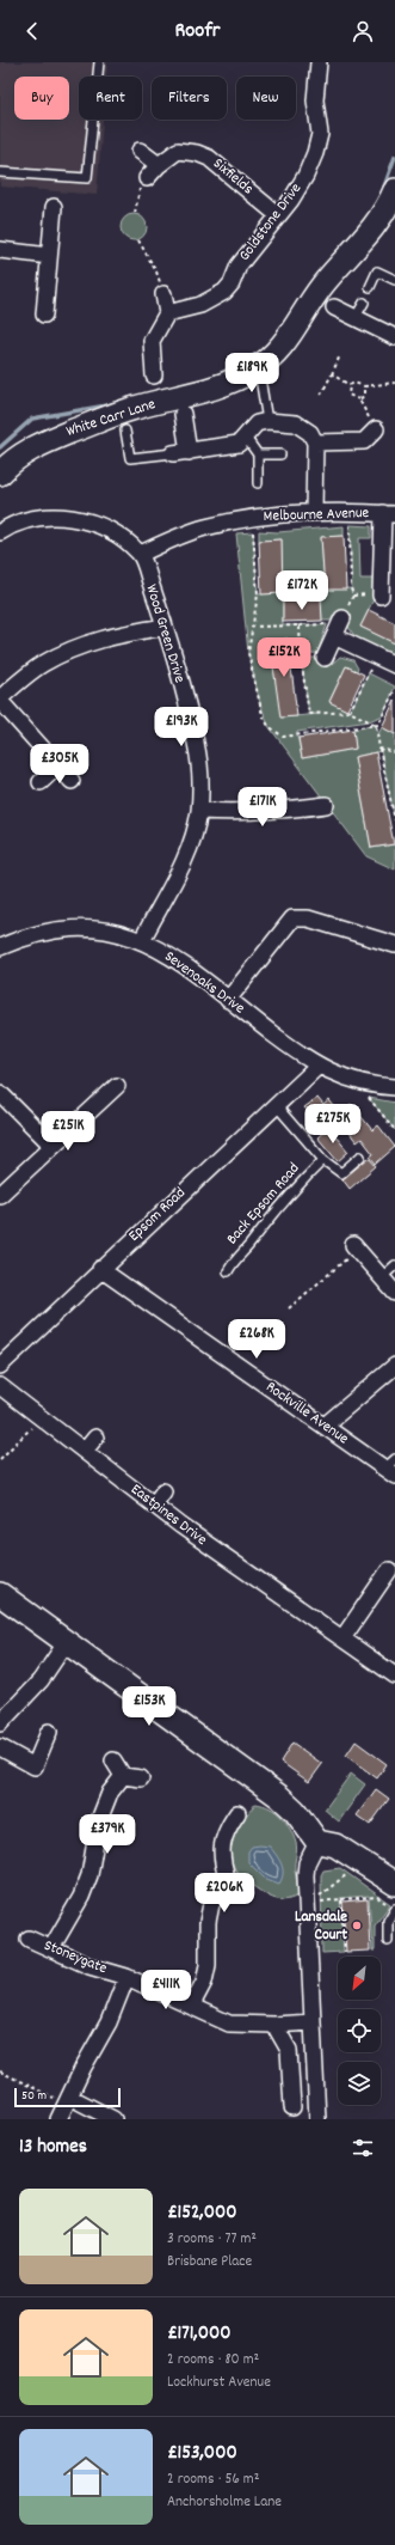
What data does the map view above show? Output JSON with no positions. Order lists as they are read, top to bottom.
{
  "streets": {
    "street": [
      "Sixfields",
      "Goldstone Drive",
      "White Carr Lane",
      "Melbourne Avenue",
      "Wood Green Drive",
      "Sevenoaks Drive",
      "Epsom Road",
      "Rockville Avenue",
      "Eastpines Drive",
      "Stoneygate"
    ],
    "lane": ["Back Epsom Road"]
  },
  "crossings": [
    ["Sixfields", "Goldstone Drive"],
    ["Melbourne Avenue", "Wood Green Drive"],
    ["Wood Green Drive", "Sevenoaks Drive"],
    ["Sevenoaks Drive", "Epsom Road"],
    ["Back Epsom Road", "Epsom Road"],
    ["Epsom Road", "Rockville Avenue"]
  ],
  "places": ["Lansdale Court"],
  "scale_bar": "50 m",
  "north": "bottom left",
  "page": {
    "header": "Roofr",
    "chip": [
      "Buy",
      "Rent",
      "Filters",
      "New"
    ],
    "price": [
      "£189K",
      "£172K",
      "£152K",
      "£193K",
      "£305K",
      "£171K",
      "£275K",
      "£251K",
      "£268K",
      "£153K",
      "£379K",
      "£206K",
      "£411K"
    ],
    "scale": "50 m",
    "heading": "13 homes",
    "list": [
      {
        "name": "£152,000",
        "note": "3 rooms · 77 m² · Brisbane Place"
      },
      {
        "name": "£171,000",
        "note": "2 rooms · 80 m² · Lockhurst Avenue"
      },
      {
        "name": "£153,000",
        "note": "2 rooms · 56 m² · Anchorsholme Lane"
      }
    ]
  }
}
